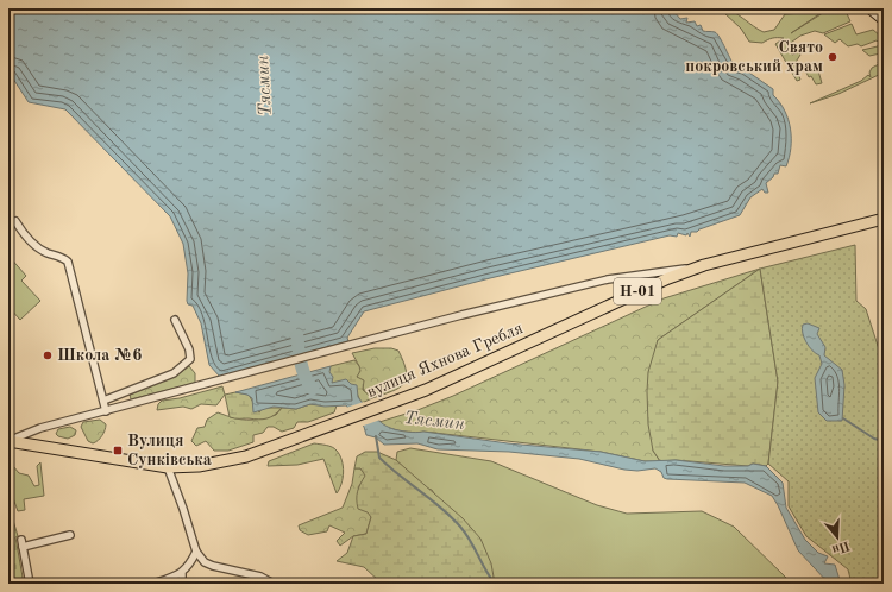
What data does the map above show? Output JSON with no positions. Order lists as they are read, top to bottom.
{
  "streets": {
    "main road": ["Н-01", "вулиця Яхнова Гребля"]
  },
  "water": ["Тясмин"],
  "places": {
    "other": ["Свято покровський храм", "Школа №6"],
    "transit": ["Вулиця Сунківська"]
  },
  "north": "bottom"
}
